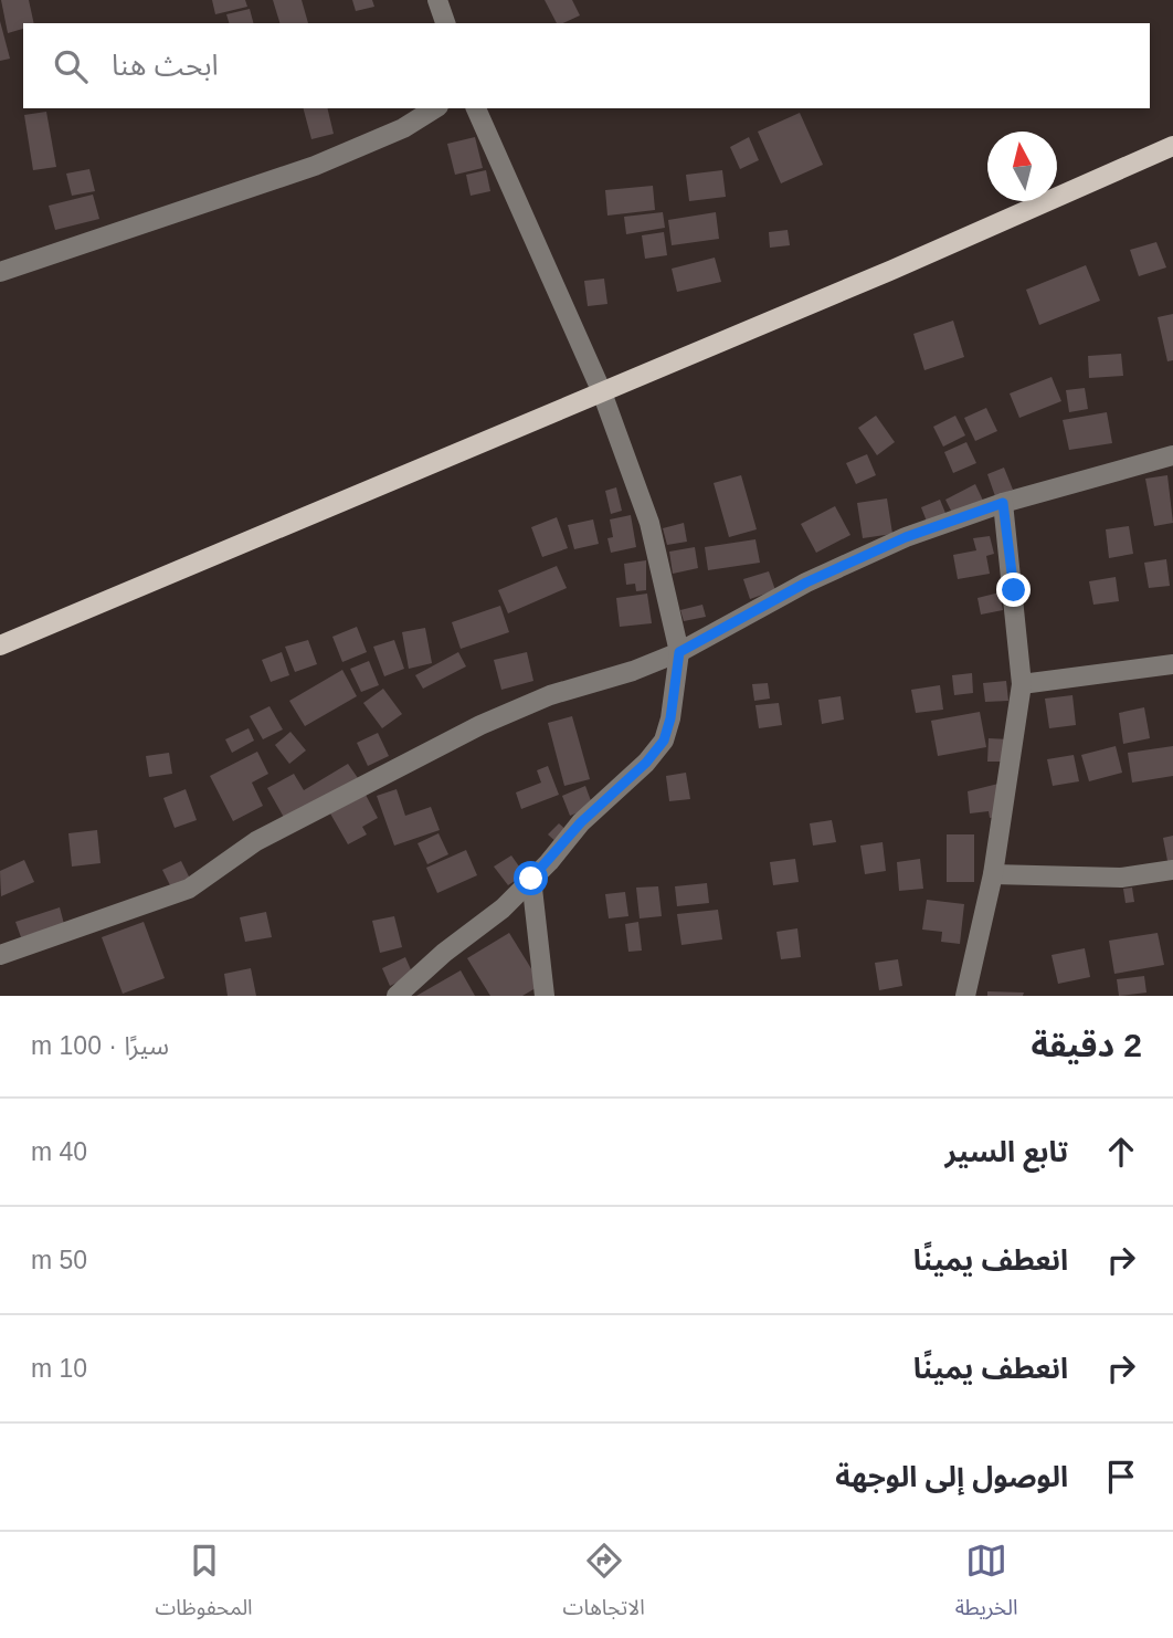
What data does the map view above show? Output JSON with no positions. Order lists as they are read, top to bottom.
{
  "north": "top",
  "page": {
    "search": "ابحث هنا",
    "heading": ["2 دقيقة", "سيرًا · 100 m"],
    "list": [
      ["تابع السير", "40 m"],
      ["انعطف يمينًا", "50 m"],
      ["انعطف يمينًا", "10 m"],
      "الوصول إلى الوجهة"
    ],
    "nav": ["الخريطة", "الاتجاهات", "المحفوظات"]
  }
}
